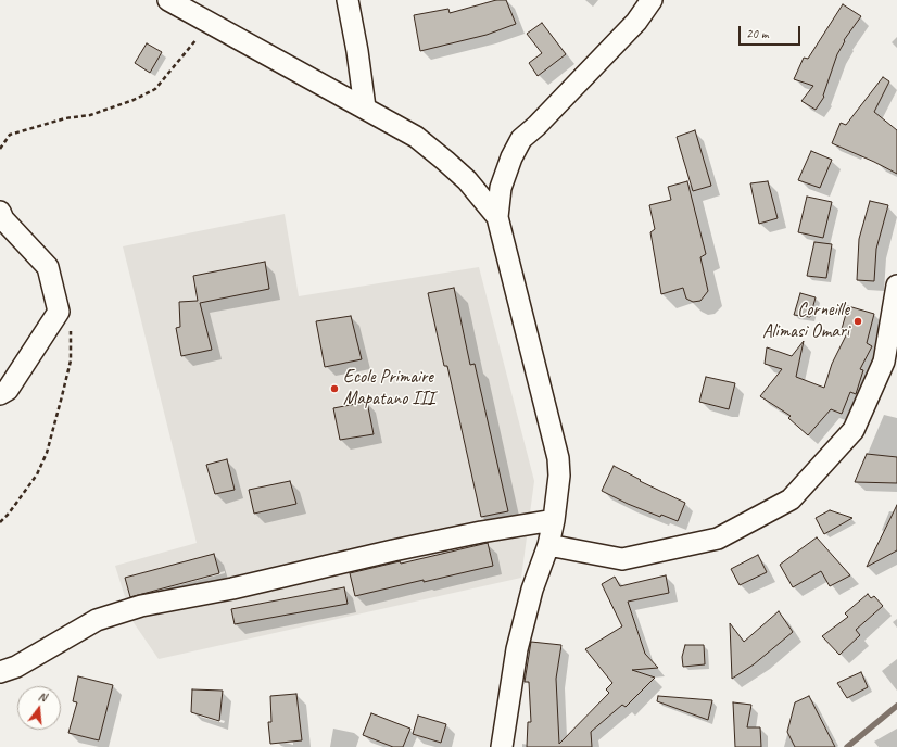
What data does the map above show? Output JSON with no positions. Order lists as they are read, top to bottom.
{
  "places": ["Corneille Alimasi Omari", "Ecole Primaire Mapatano III"],
  "scale_bar": "20 m",
  "north": "top"
}
